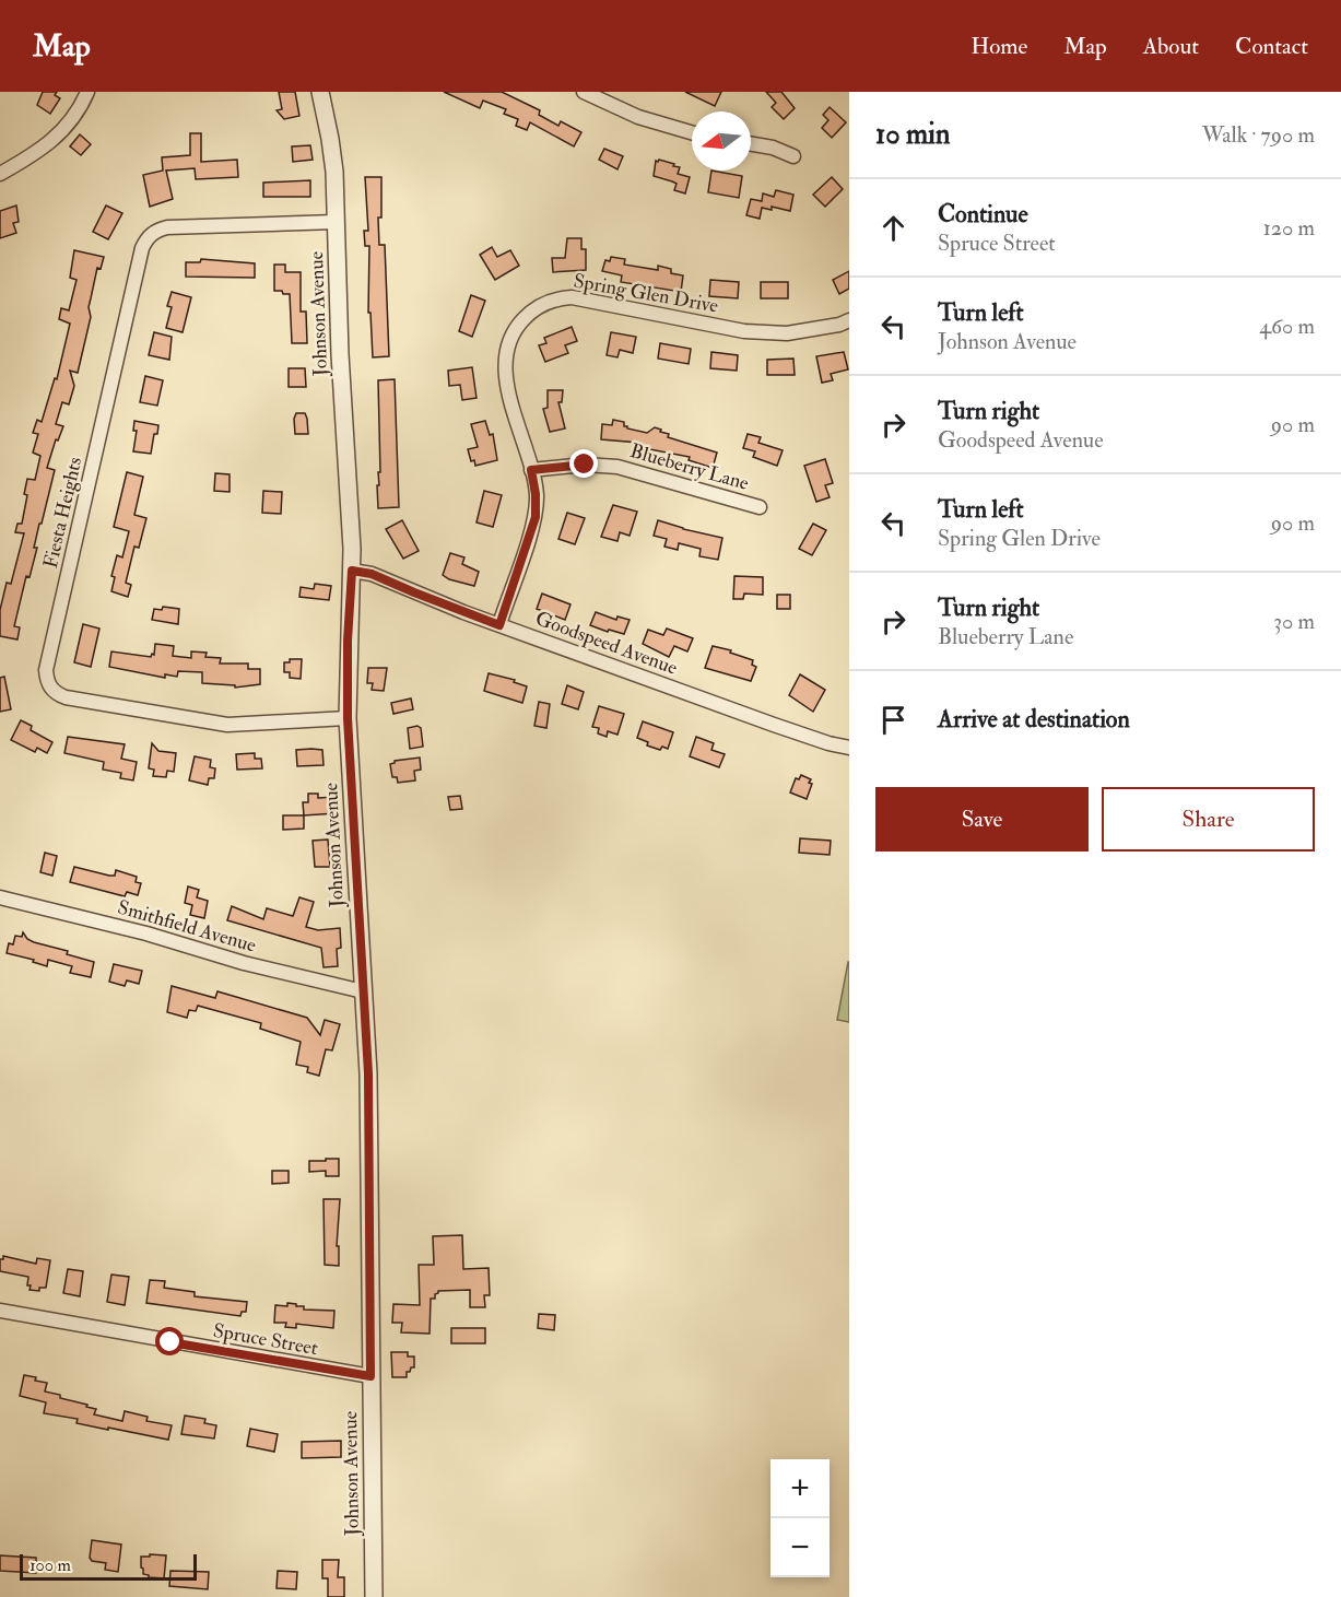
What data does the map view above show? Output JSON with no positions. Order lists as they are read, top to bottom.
{
  "streets": {
    "street": [
      "Spring Glen Drive",
      "Johnson Avenue",
      "Blueberry Lane",
      "Fiesta Heights",
      "Goodspeed Avenue",
      "Smithfield Avenue",
      "Spruce Street"
    ]
  },
  "crossings": [
    ["Spring Glen Drive", "Blueberry Lane"],
    ["Spring Glen Drive", "Goodspeed Avenue"],
    ["Johnson Avenue", "Fiesta Heights"],
    ["Johnson Avenue", "Goodspeed Avenue"],
    ["Johnson Avenue", "Smithfield Avenue"],
    ["Johnson Avenue", "Spruce Street"]
  ],
  "scale_bar": "100 m",
  "north": "left",
  "page": {
    "header": "Map",
    "nav": [
      "Home",
      "Map",
      "About",
      "Contact"
    ],
    "heading": ["10 min", "Walk · 790 m"],
    "list": [
      ["Continue", "Spruce Street", "120 m"],
      ["Turn left", "Johnson Avenue", "460 m"],
      ["Turn right", "Goodspeed Avenue", "90 m"],
      ["Turn left", "Spring Glen Drive", "90 m"],
      ["Turn right", "Blueberry Lane", "30 m"],
      "Arrive at destination"
    ],
    "buttons": ["Save", "Share"],
    "map_buttons": ["+", "−"],
    "scale": "100 m"
  }
}
